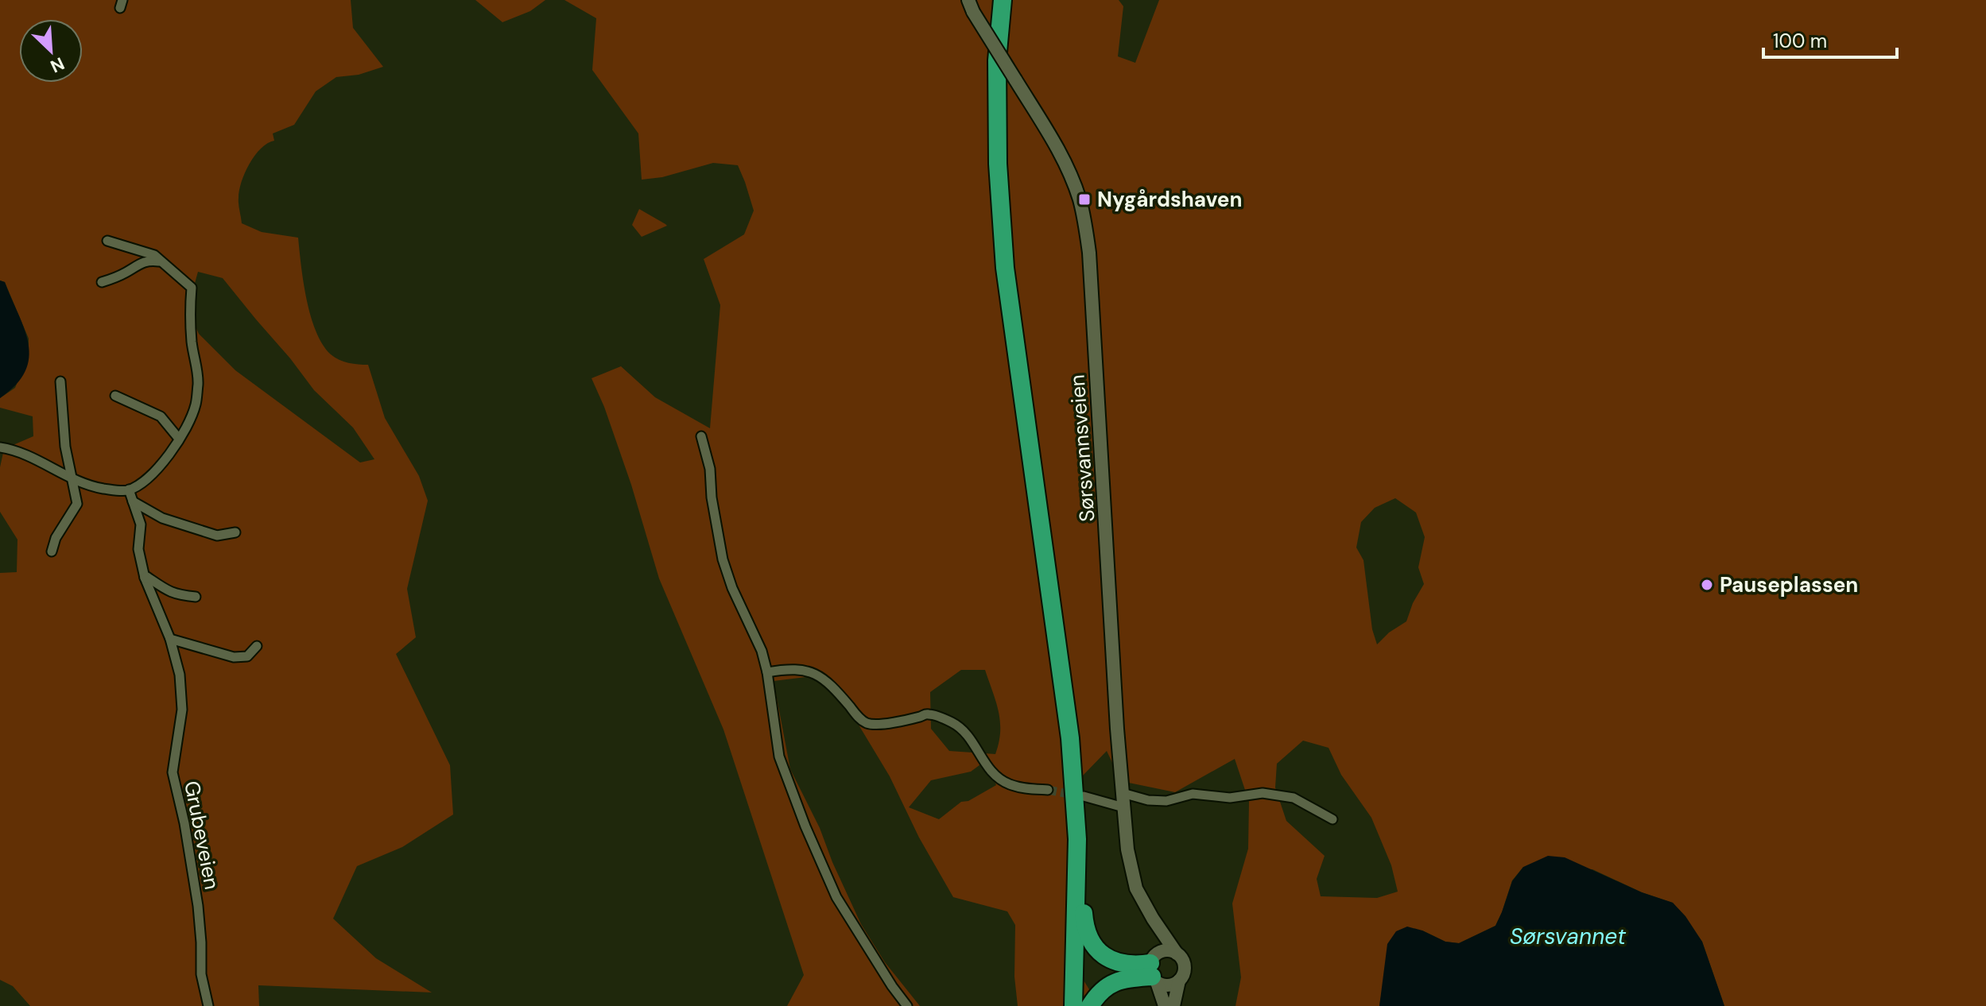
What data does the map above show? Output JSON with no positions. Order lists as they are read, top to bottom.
{
  "streets": {
    "main road": ["Sørsvannsveien"],
    "street": ["Grubeveien"]
  },
  "water": ["Sørsvannet"],
  "places": {
    "transit": ["Nygårdshaven"],
    "other": ["Pauseplassen"]
  },
  "scale_bar": "100 m",
  "north": "bottom right"
}
